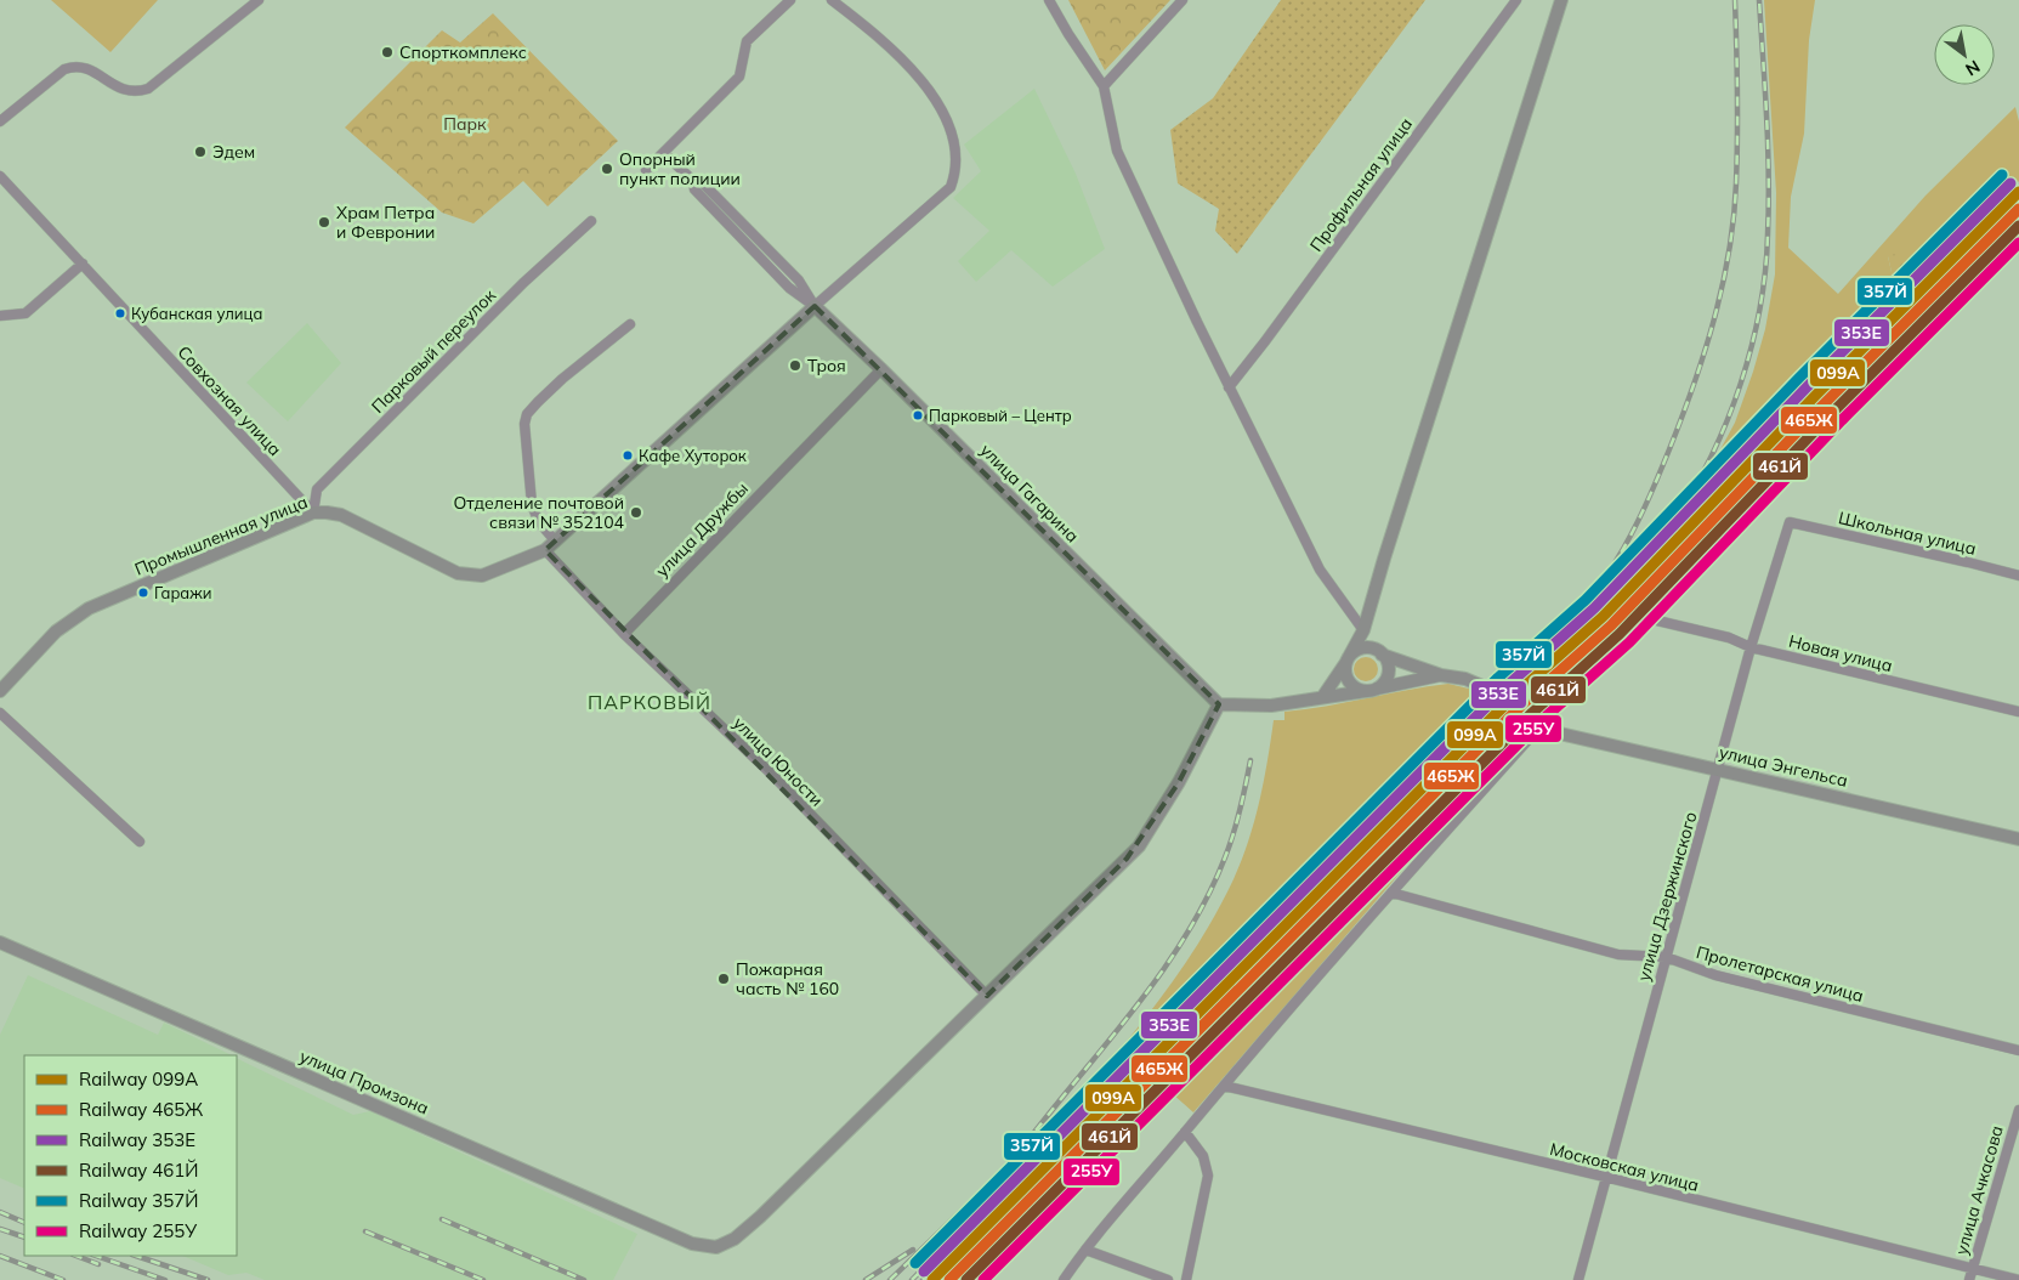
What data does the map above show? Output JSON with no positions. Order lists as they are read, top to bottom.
{
  "streets": {
    "main road": [
      "улица Гагарина",
      "Промышленная улица",
      "улица Энгельса",
      "улица Промзона"
    ],
    "street": [
      "Профильная улица",
      "Парковый переулок",
      "Совхозная улица",
      "улица Дружбы",
      "Школьная улица",
      "Новая улица",
      "улица Юности",
      "улица Дзержинского",
      "Пролетарская улица",
      "Московская улица",
      "улица Ачкасова"
    ]
  },
  "crossings": [
    ["Парковый переулок", "Совхозная улица"],
    ["Парковый переулок", "Промышленная улица"],
    ["Совхозная улица", "Промышленная улица"],
    ["улица Гагарина", "улица Дружбы"],
    ["улица Дружбы", "улица Юности"],
    ["Школьная улица", "улица Дзержинского"],
    ["Промышленная улица", "улица Юности"],
    ["Новая улица", "улица Дзержинского"],
    ["улица Юности", "улица Промзона"],
    ["улица Энгельса", "улица Дзержинского"],
    ["улица Дзержинского", "Пролетарская улица"],
    ["улица Дзержинского", "Московская улица"],
    ["Московская улица", "улица Ачкасова"]
  ],
  "districts": ["ПАРКОВЫЙ"],
  "parks": ["Парк"],
  "places": [
    "Спорткомплекс",
    "Эдем",
    "Опорный пункт полиции",
    "Храм Петра и Февронии",
    "Кубанская улица",
    "Троя",
    "Парковый – Центр",
    "Кафе Хуторок",
    "Отделение почтовой связи № 352104",
    "Гаражи",
    "Пожарная часть № 160"
  ],
  "lines": [
    "rail line 357Й",
    "rail line 353Е",
    "rail line 099А",
    "rail line 465Ж",
    "rail line 461Й",
    "rail line 255У"
  ],
  "legend": [
    "Railway 099А",
    "Railway 465Ж",
    "Railway 353Е",
    "Railway 461Й",
    "Railway 357Й",
    "Railway 255У"
  ],
  "north": "bottom right"
}
